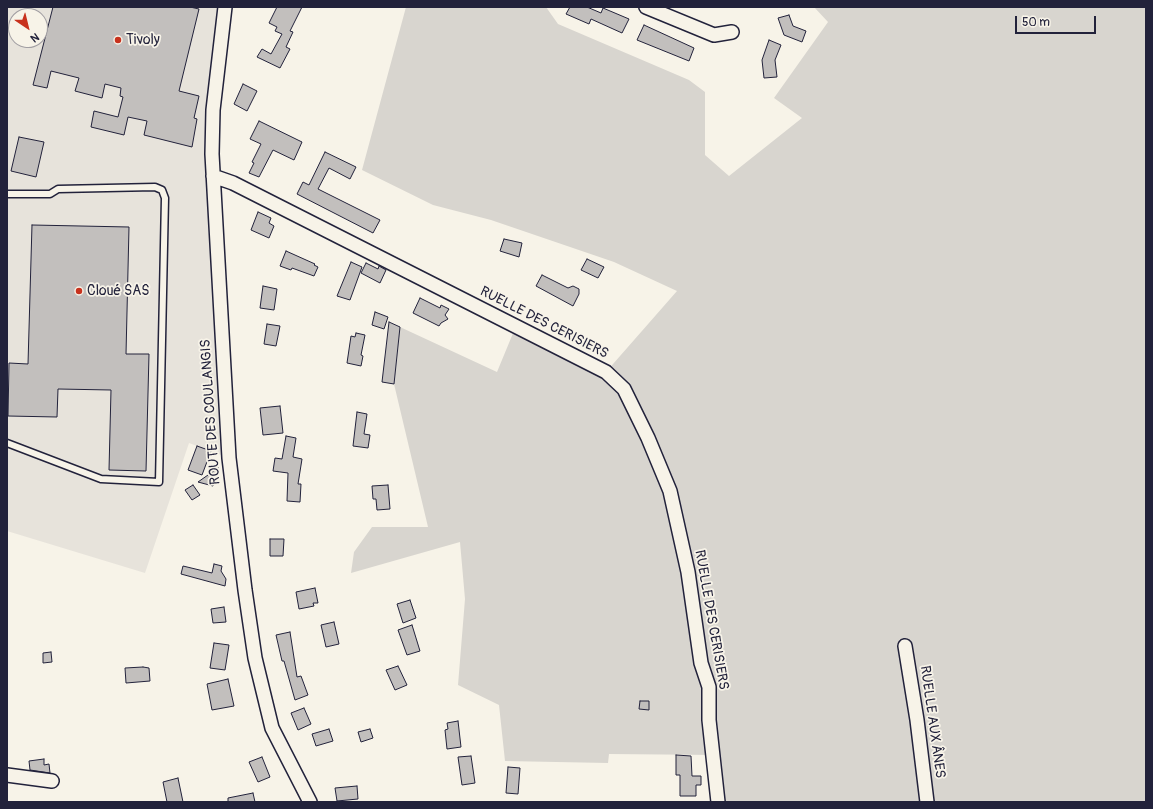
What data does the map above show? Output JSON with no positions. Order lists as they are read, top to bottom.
{
  "streets": {
    "street": ["RUELLE DES CERISIERS", "ROUTE DES COULANGIS", "RUELLE AUX ÂNES"]
  },
  "crossings": [
    ["RUELLE DES CERISIERS", "ROUTE DES COULANGIS"]
  ],
  "places": ["Tivoly", "Cloué SAS"],
  "scale_bar": "50 m",
  "north": "bottom right"
}
